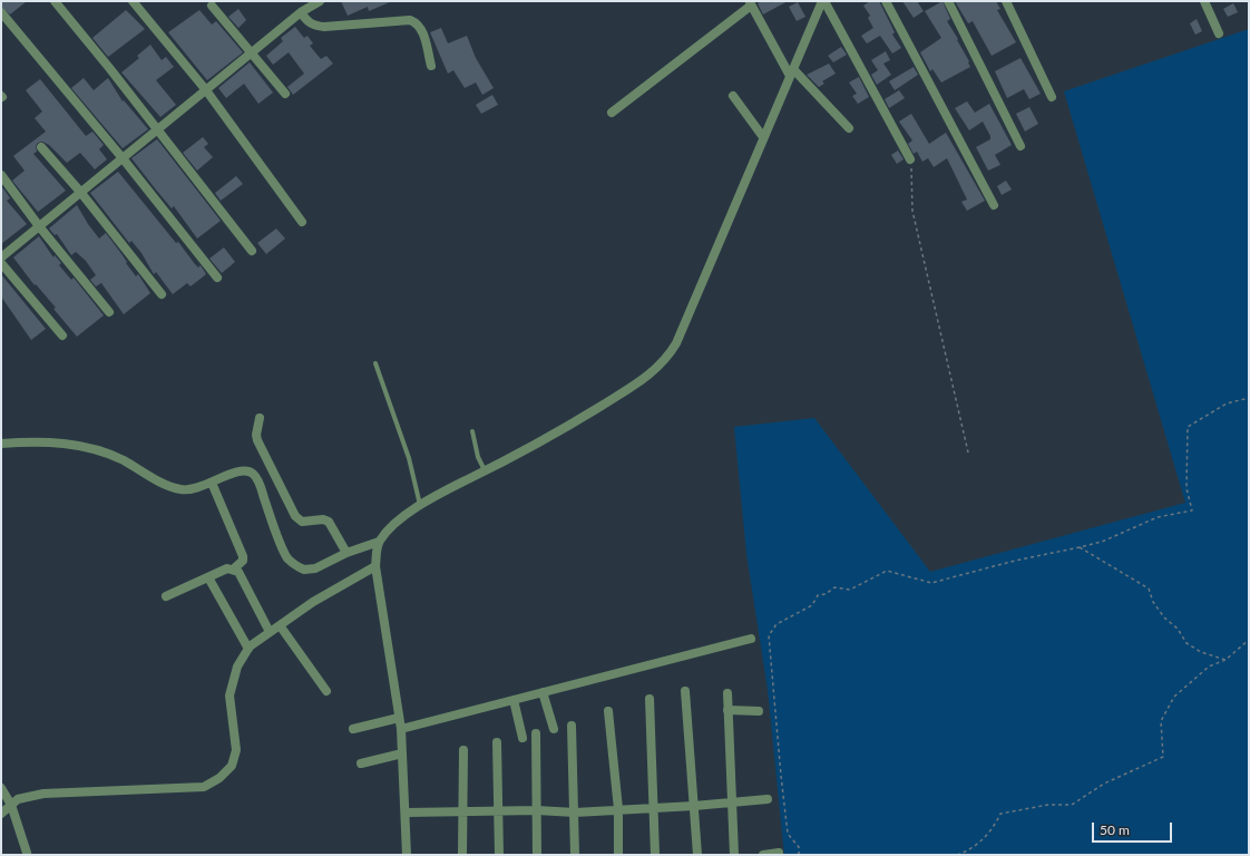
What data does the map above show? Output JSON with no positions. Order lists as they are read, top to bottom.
{
  "scale_bar": "50 m"
}
